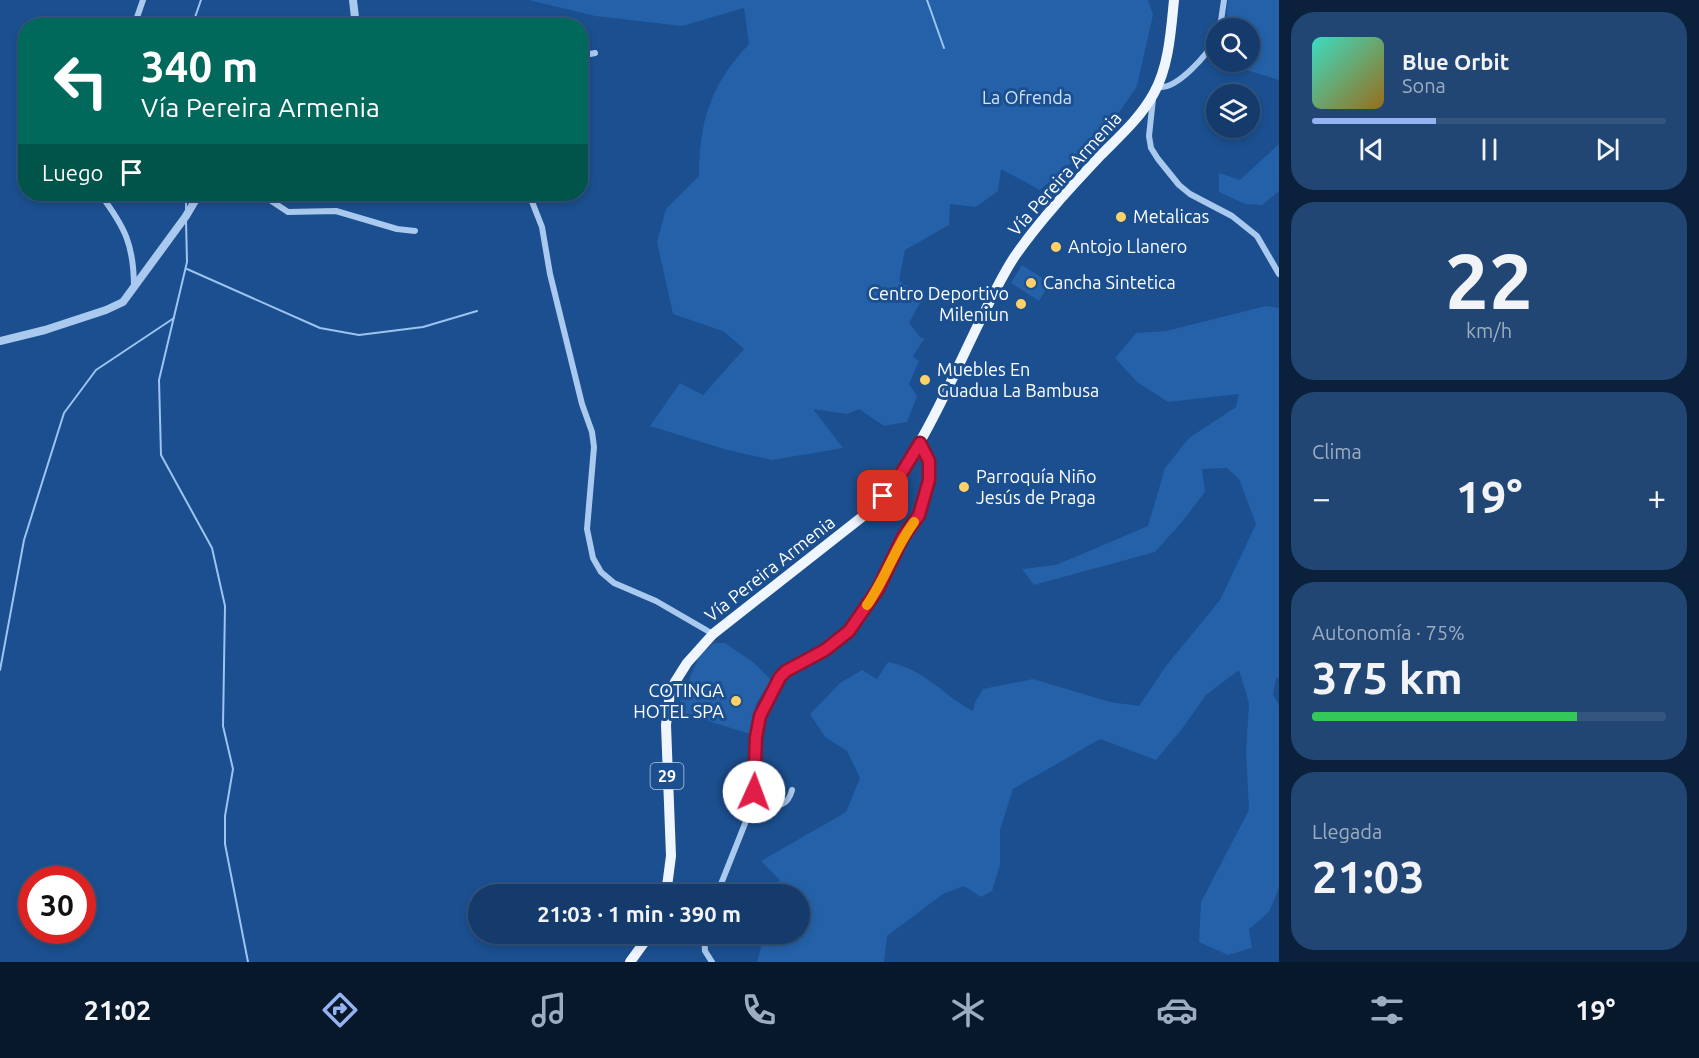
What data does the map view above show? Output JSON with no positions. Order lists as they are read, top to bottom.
{
  "streets": {
    "main road": ["Vía Pereira Armenia", "29"]
  },
  "parks": ["La Ofrenda"],
  "places": [
    "Metalicas",
    "Antojo Llanero",
    "Cancha Sintetica",
    "Centro Deportivo Mileniun",
    "Muebles En Guadua La Bambusa",
    "Parroquía Niño Jesús de Praga",
    "COTINGA HOTEL SPA"
  ],
  "page": {
    "turn": ["340 m", "Vía Pereira Armenia"],
    "song": ["Blue Orbit", "Sona"],
    "then": "Luego",
    "tile": [
      ["22", "km/h"],
      "Clima",
      ["Autonomía · 75%", "375 km"],
      ["Llegada", "21:03"]
    ],
    "heat": ["−", "19°", "+"],
    "limit": "30",
    "trip": "21:03 · 1 min · 390 m",
    "tabs": ["21:02", "19°"]
  }
}
